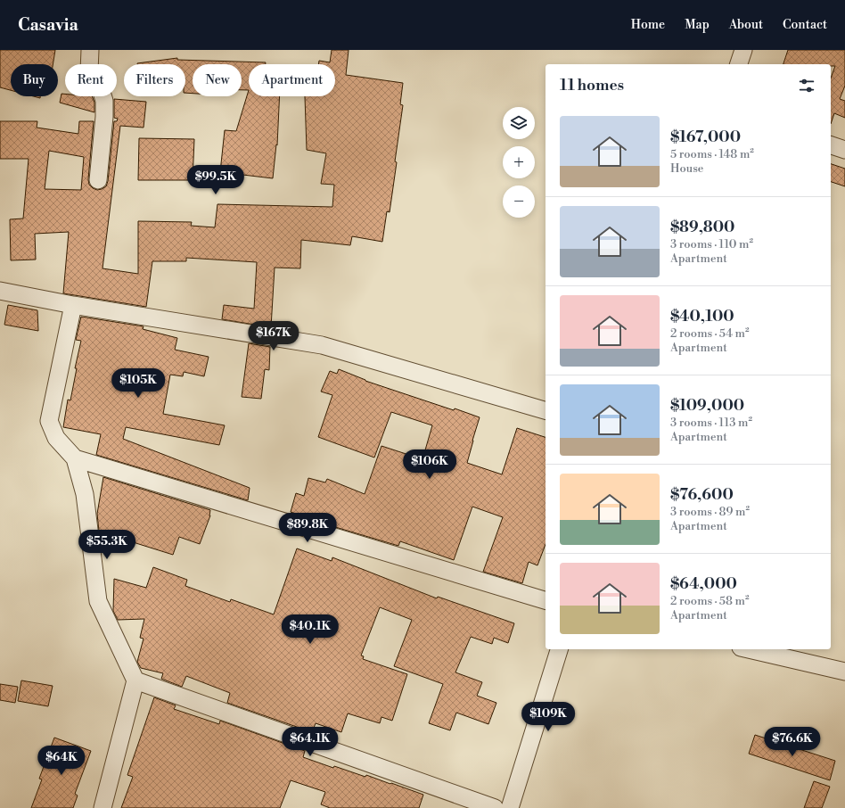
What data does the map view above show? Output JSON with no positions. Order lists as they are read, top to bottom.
{
  "page": {
    "header": "Casavia",
    "nav": [
      "Home",
      "Map",
      "About",
      "Contact"
    ],
    "chip": [
      "Buy",
      "Rent",
      "Filters",
      "New",
      "Apartment"
    ],
    "heading": "11 homes",
    "map_buttons": ["+", "−"],
    "list": [
      {
        "name": "$167,000",
        "note": "5 rooms · 148 m² · House"
      },
      {
        "name": "$89,800",
        "note": "3 rooms · 110 m² · Apartment"
      },
      {
        "name": "$40,100",
        "note": "2 rooms · 54 m² · Apartment"
      },
      {
        "name": "$109,000",
        "note": "3 rooms · 113 m² · Apartment"
      },
      {
        "name": "$76,600",
        "note": "3 rooms · 89 m² · Apartment"
      },
      {
        "name": "$64,000",
        "note": "2 rooms · 58 m² · Apartment"
      }
    ],
    "price": [
      "$99.5K",
      "$167K",
      "$105K",
      "$106K",
      "$89.8K",
      "$55.3K",
      "$40.1K",
      "$109K",
      "$64.1K",
      "$76.6K",
      "$64K"
    ]
  }
}
